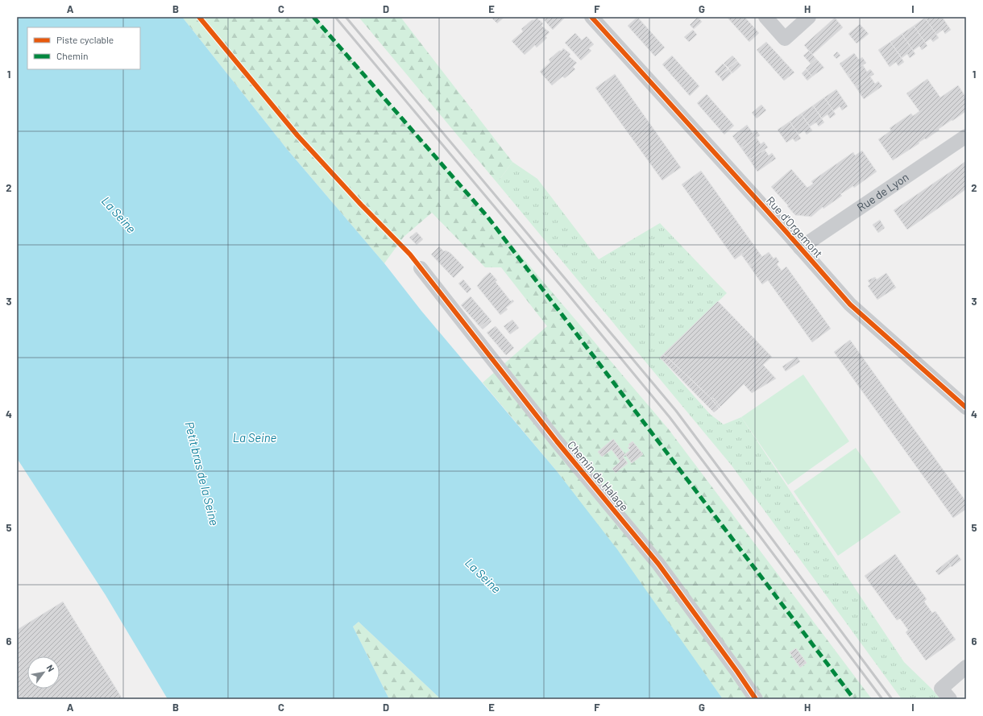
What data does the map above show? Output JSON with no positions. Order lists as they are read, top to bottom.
{
  "streets": {
    "street": ["Rue de Lyon", "Rue d'Orgemont", "Chemin de Halage"]
  },
  "crossings": [
    ["Rue de Lyon", "Rue d'Orgemont"]
  ],
  "water": ["La Seine", "Petit bras de la Seine"],
  "legend": ["Piste cyclable", "Chemin"],
  "north": "top right",
  "grid": {
    "columns": [
      "A",
      "B",
      "C",
      "D",
      "E",
      "F",
      "G",
      "H",
      "I"
    ],
    "rows": [
      "1",
      "2",
      "3",
      "4",
      "5",
      "6"
    ]
  }
}
